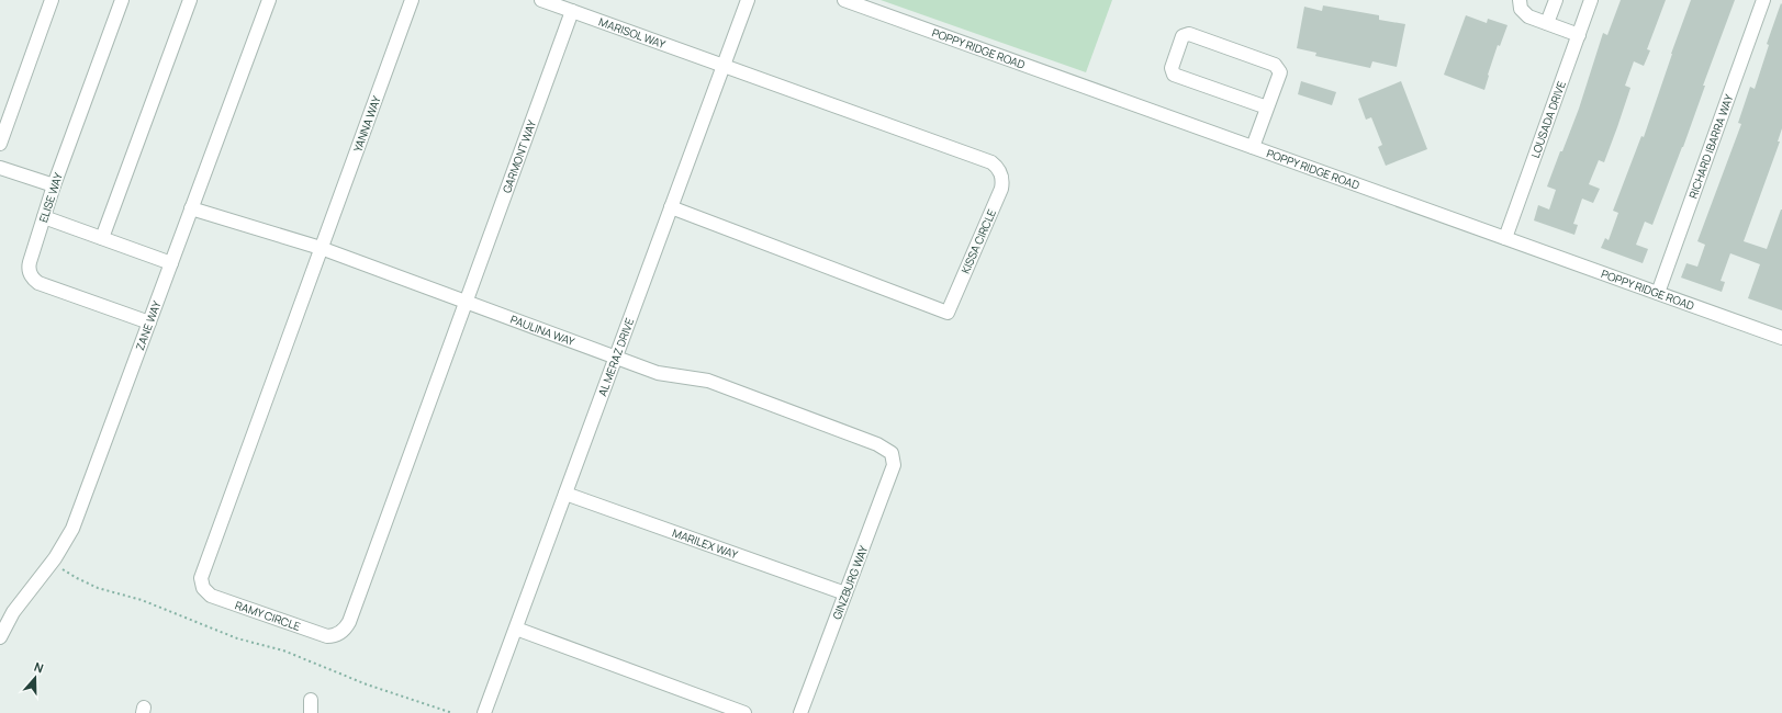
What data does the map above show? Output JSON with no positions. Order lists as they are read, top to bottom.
{
  "streets": {
    "street": [
      "MARISOL WAY",
      "POPPY RIDGE ROAD",
      "LOUSADA DRIVE",
      "YANNA WAY",
      "RICHARD IBARRA WAY",
      "GARMONT WAY",
      "ELISE WAY",
      "KISSA CIRCLE",
      "ZANE WAY",
      "PAULINA WAY",
      "AL MERAZ DRIVE",
      "MARILEX WAY",
      "GINZBURG WAY",
      "RAMY CIRCLE"
    ]
  },
  "crossings": [
    ["MARISOL WAY", "GARMONT WAY"],
    ["MARISOL WAY", "KISSA CIRCLE"],
    ["MARISOL WAY", "AL MERAZ DRIVE"],
    ["POPPY RIDGE ROAD", "LOUSADA DRIVE"],
    ["POPPY RIDGE ROAD", "RICHARD IBARRA WAY"],
    ["YANNA WAY", "PAULINA WAY"],
    ["YANNA WAY", "RAMY CIRCLE"],
    ["GARMONT WAY", "PAULINA WAY"],
    ["GARMONT WAY", "RAMY CIRCLE"],
    ["ELISE WAY", "ZANE WAY"],
    ["KISSA CIRCLE", "AL MERAZ DRIVE"],
    ["ZANE WAY", "PAULINA WAY"],
    ["PAULINA WAY", "AL MERAZ DRIVE"],
    ["PAULINA WAY", "GINZBURG WAY"],
    ["PAULINA WAY", "RAMY CIRCLE"],
    ["AL MERAZ DRIVE", "MARILEX WAY"],
    ["MARILEX WAY", "GINZBURG WAY"]
  ],
  "north": "top"
}
